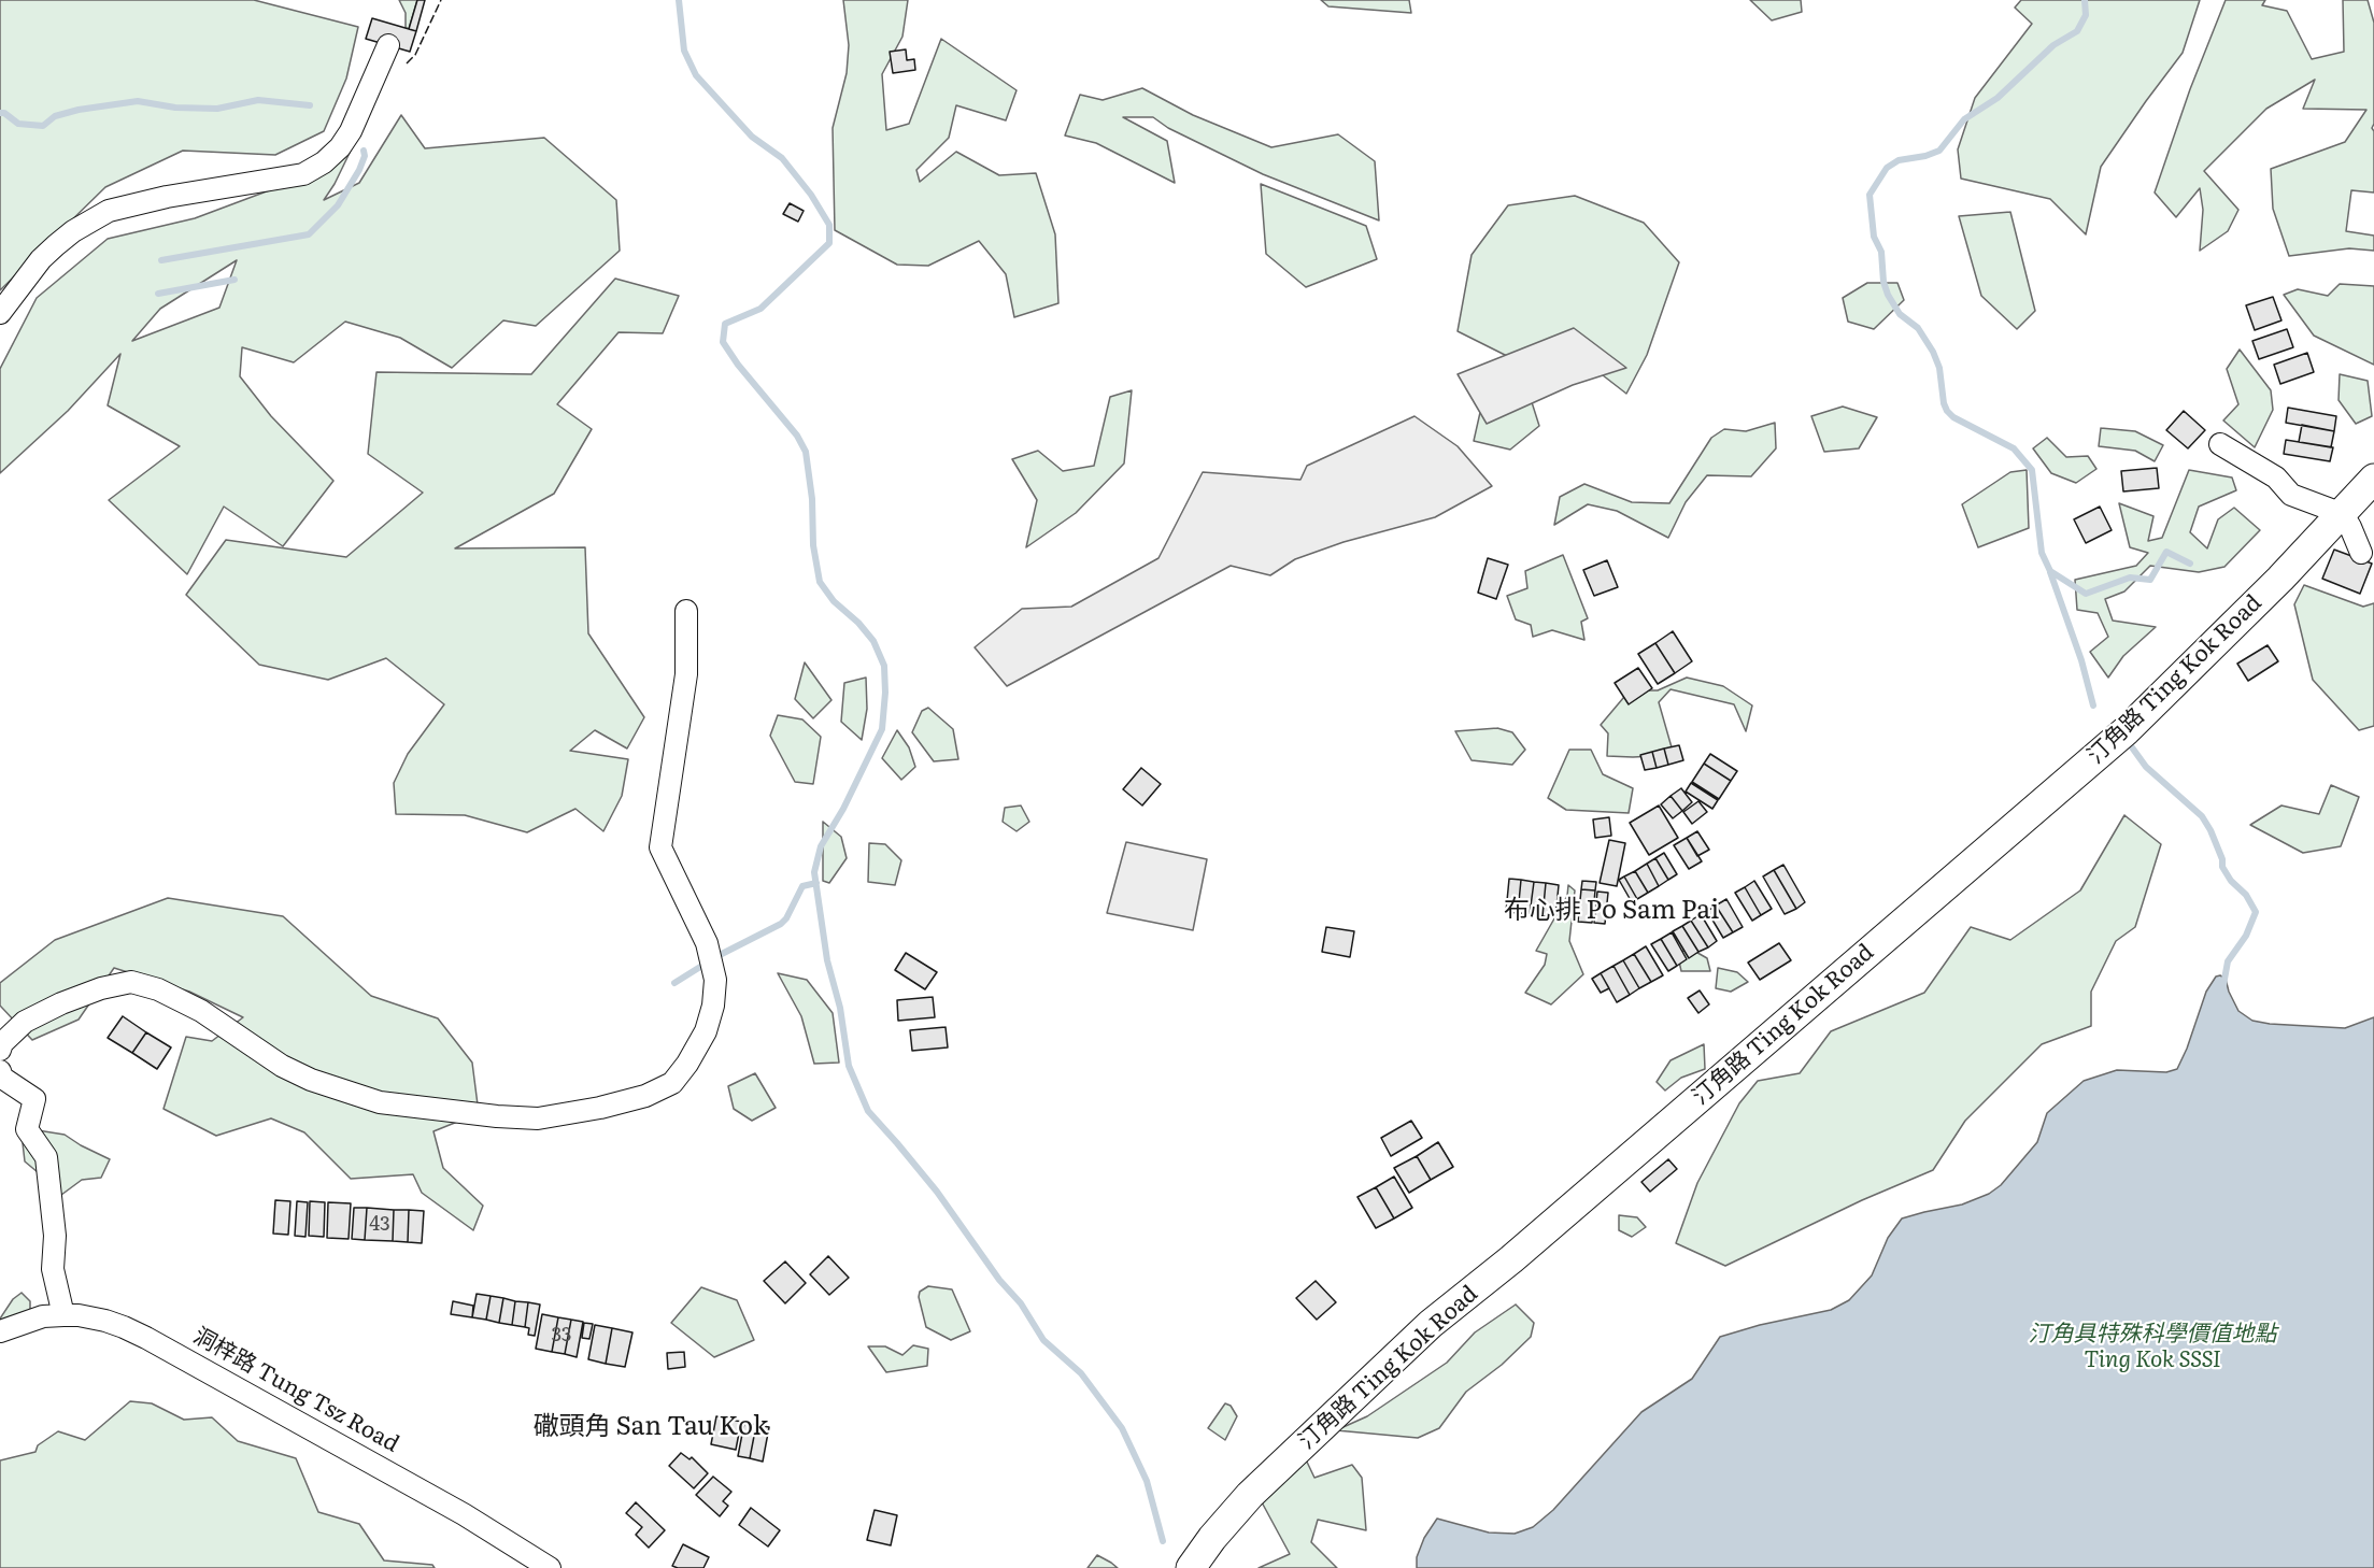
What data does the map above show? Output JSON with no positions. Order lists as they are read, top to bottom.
{
  "streets": {
    "main road": ["汀角路 Ting Kok Road"],
    "street": ["洞梓路 Tung Tsz Road"]
  },
  "districts": ["布心排 Po Sam Pai", "䃟頭角 San Tau Kok"],
  "parks": ["汀角具特殊科學價值地點 Ting Kok SSSI"],
  "house_numbers": ["43", "33"]
}
